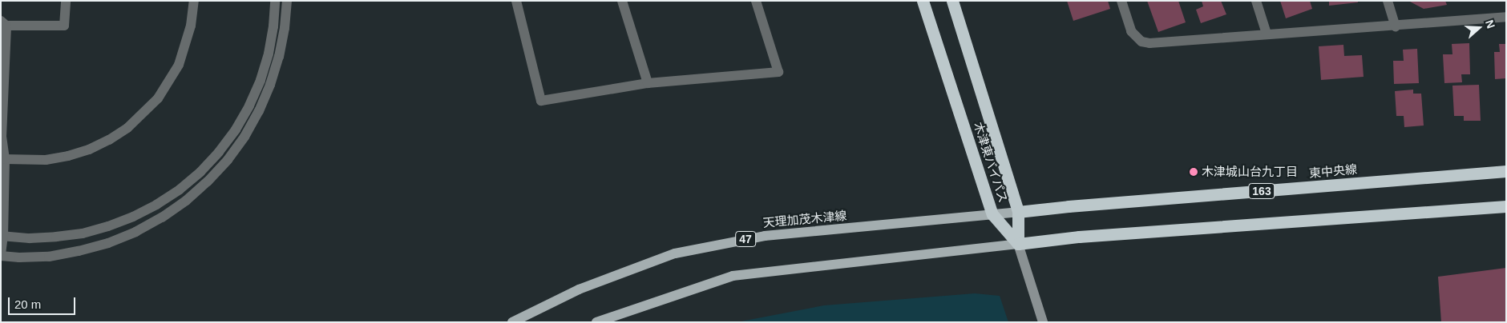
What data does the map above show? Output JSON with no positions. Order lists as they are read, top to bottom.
{
  "streets": {
    "highway": ["木津東バイパス", "東中央線", "163"],
    "main road": ["天理加茂木津線", "47"]
  },
  "crossings": [
    ["木津東バイパス", "東中央線"],
    ["木津東バイパス", "天理加茂木津線"],
    ["東中央線", "天理加茂木津線"]
  ],
  "places": ["木津城山台九丁目"],
  "scale_bar": "20 m",
  "north": "right"
}
